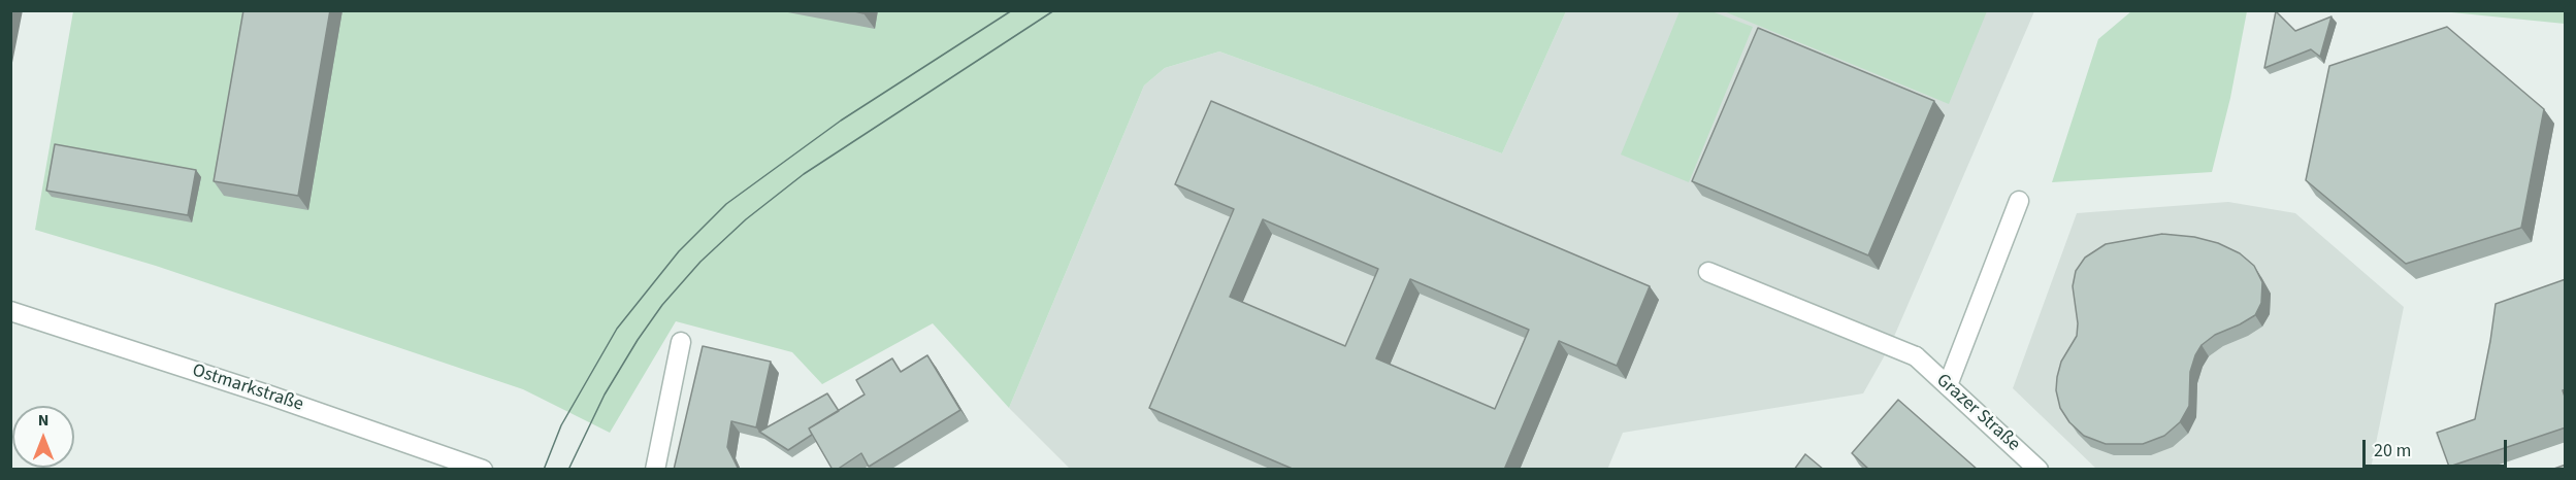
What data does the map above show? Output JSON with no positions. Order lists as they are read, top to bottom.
{
  "streets": {
    "street": ["Ostmarkstraße", "Grazer Straße"]
  },
  "scale_bar": "20 m",
  "north": "top"
}
